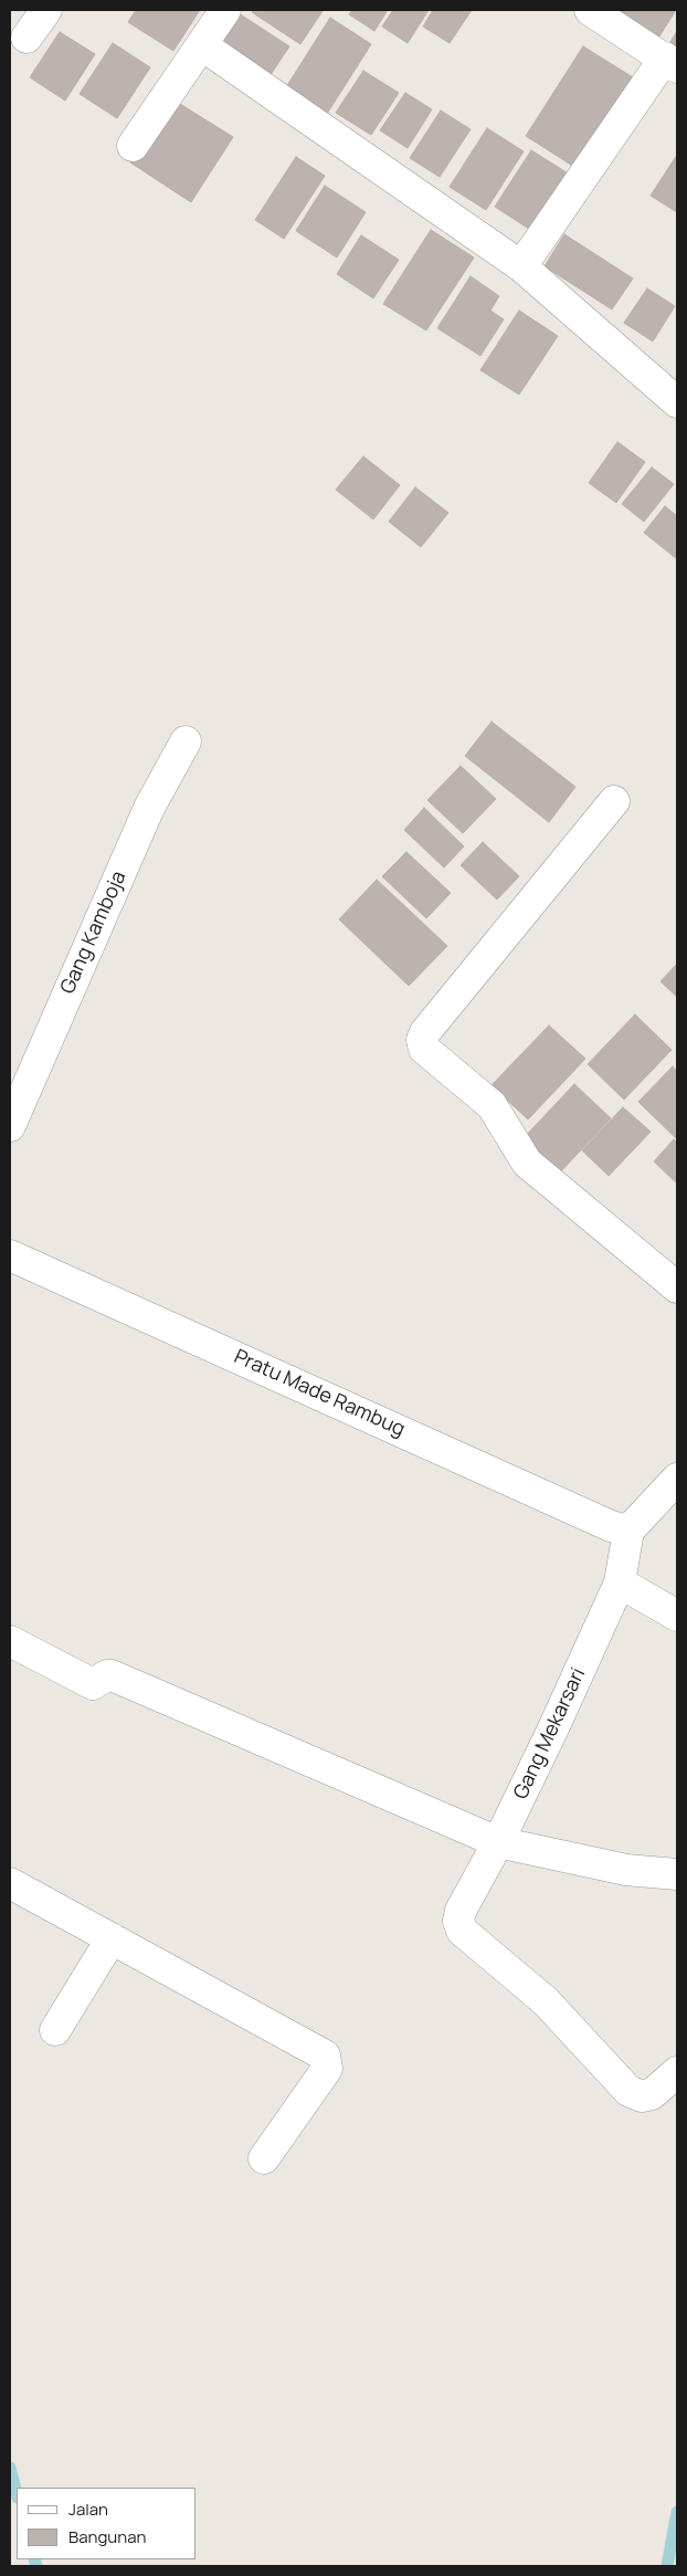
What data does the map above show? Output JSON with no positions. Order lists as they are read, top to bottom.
{
  "streets": {
    "street": ["Gang Kamboja", "Pratu Made Rambug", "Gang Mekarsari"]
  },
  "crossings": [
    ["Pratu Made Rambug", "Gang Mekarsari"]
  ],
  "legend": ["Jalan", "Bangunan"]
}
